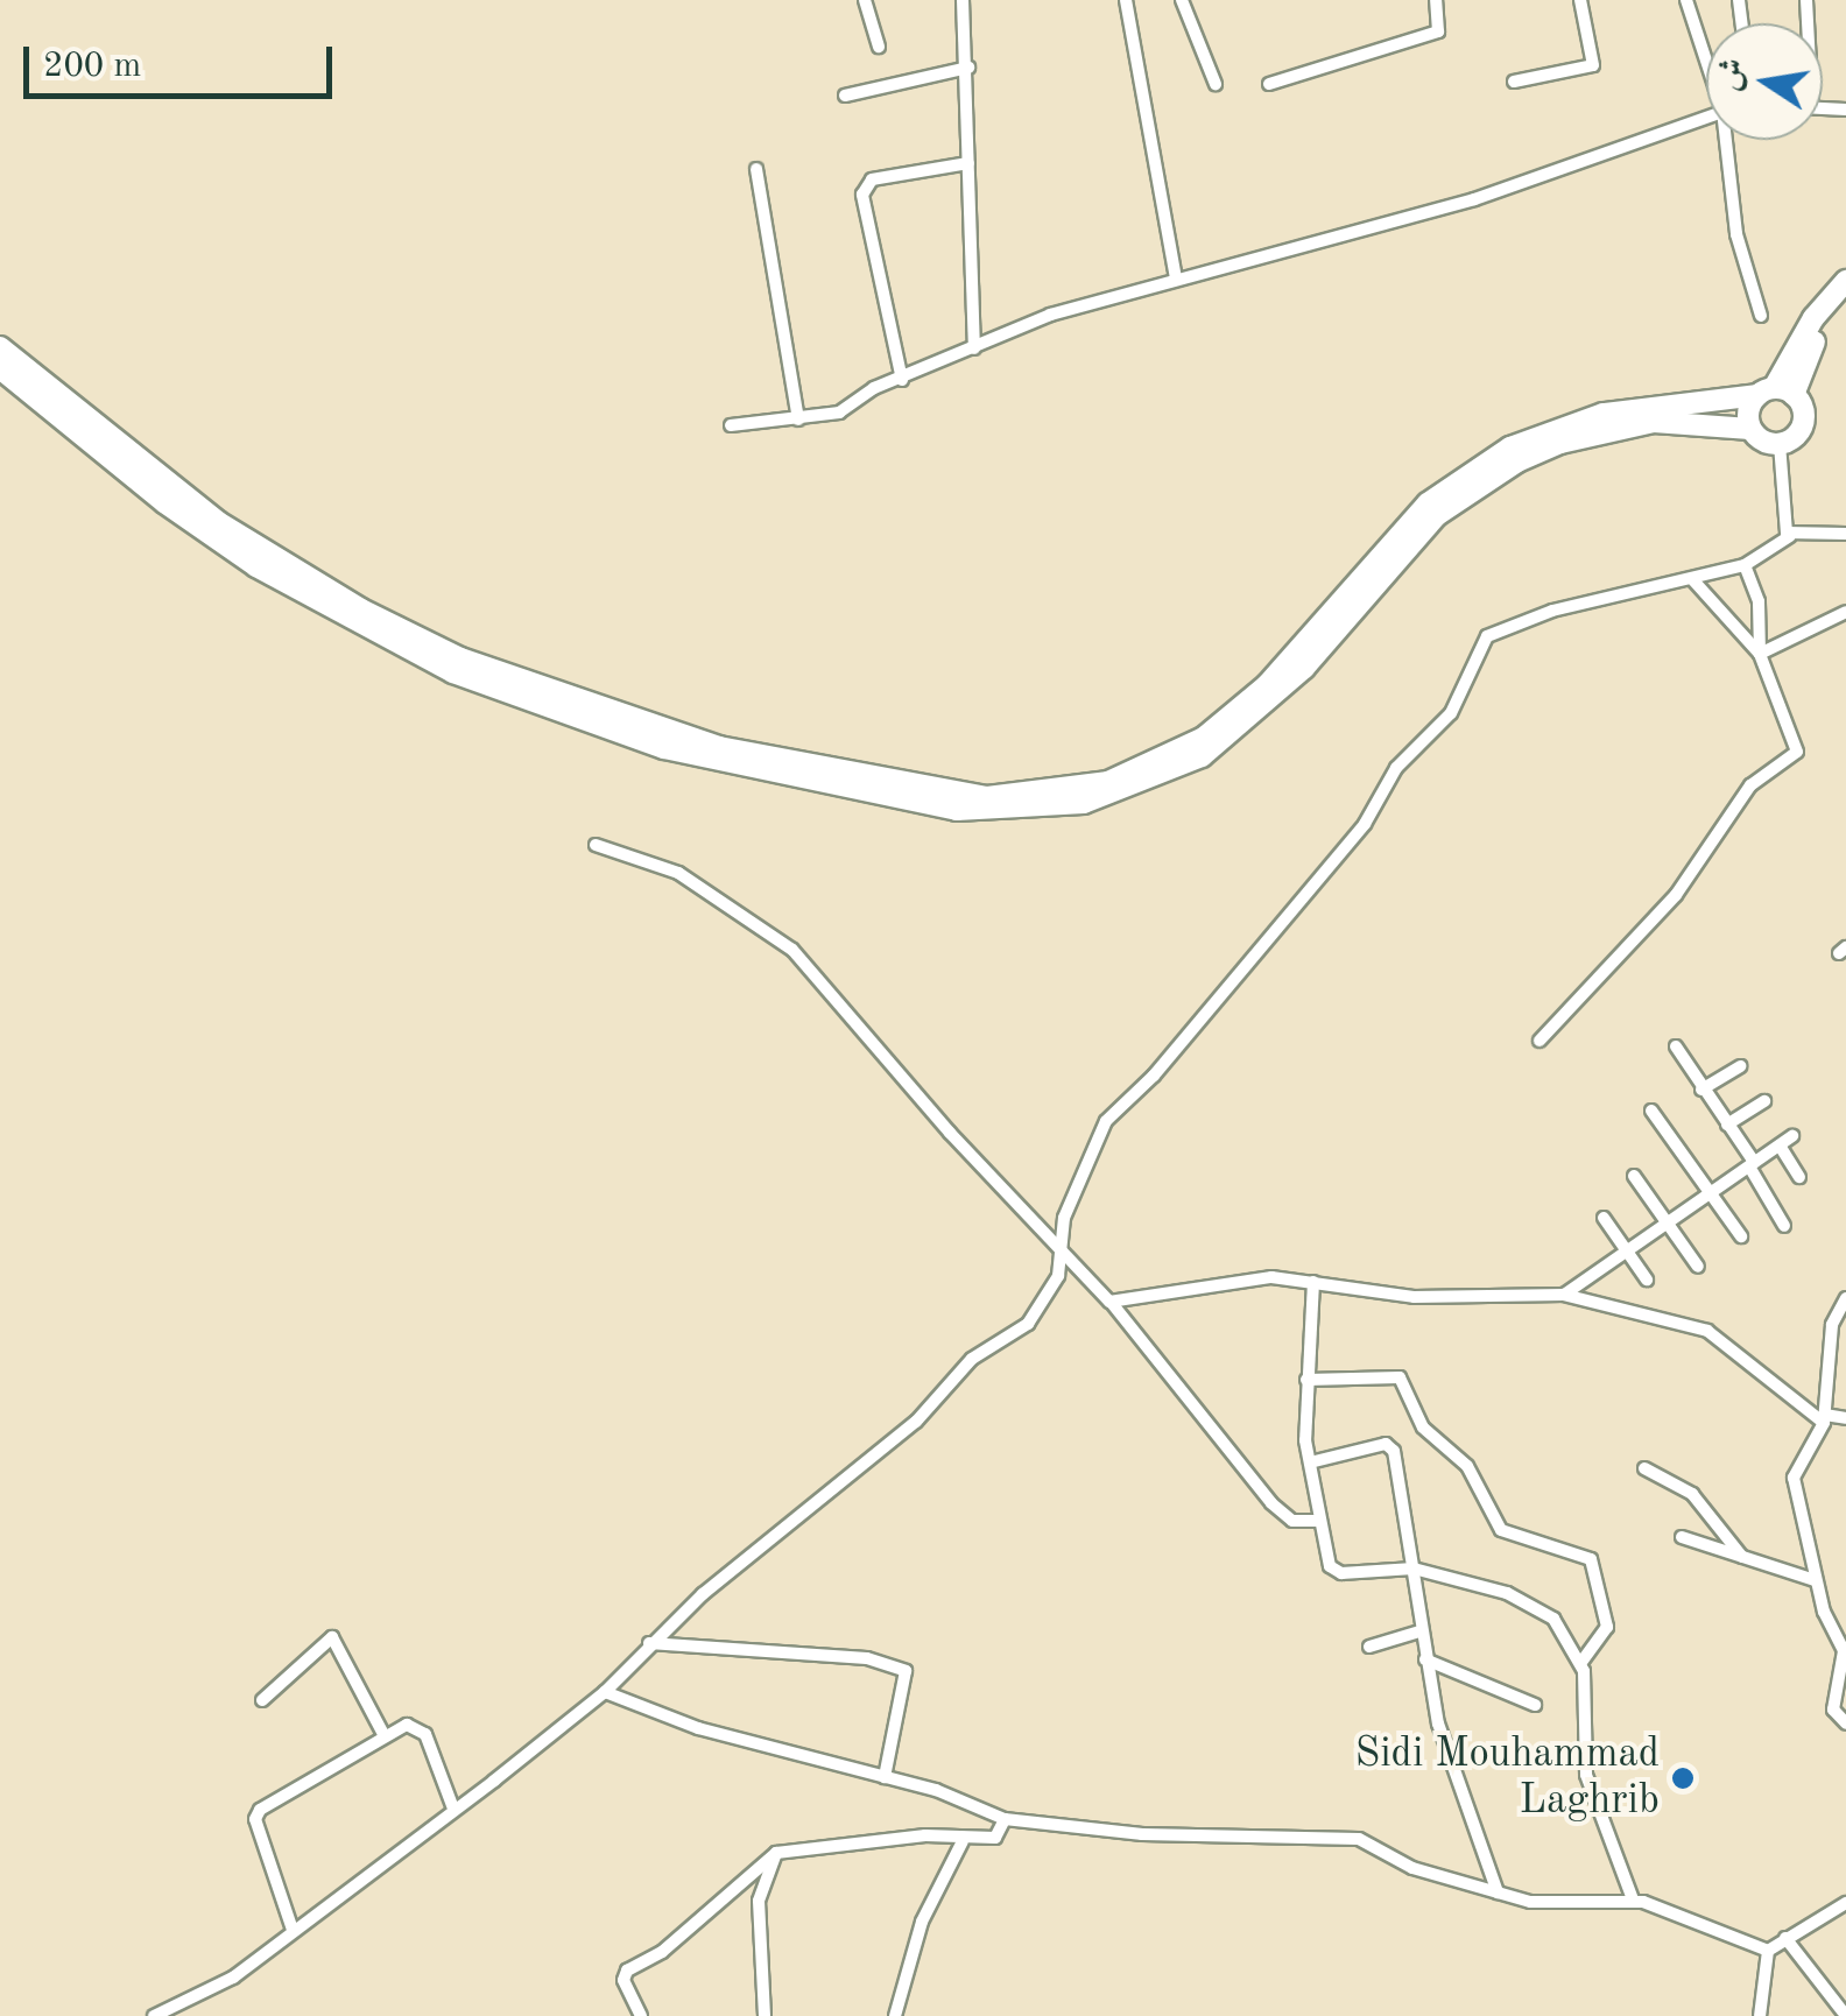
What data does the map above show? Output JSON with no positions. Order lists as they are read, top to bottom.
{
  "places": ["Sidi Mouhammad Laghrib"],
  "scale_bar": "200 m",
  "north": "left"
}
